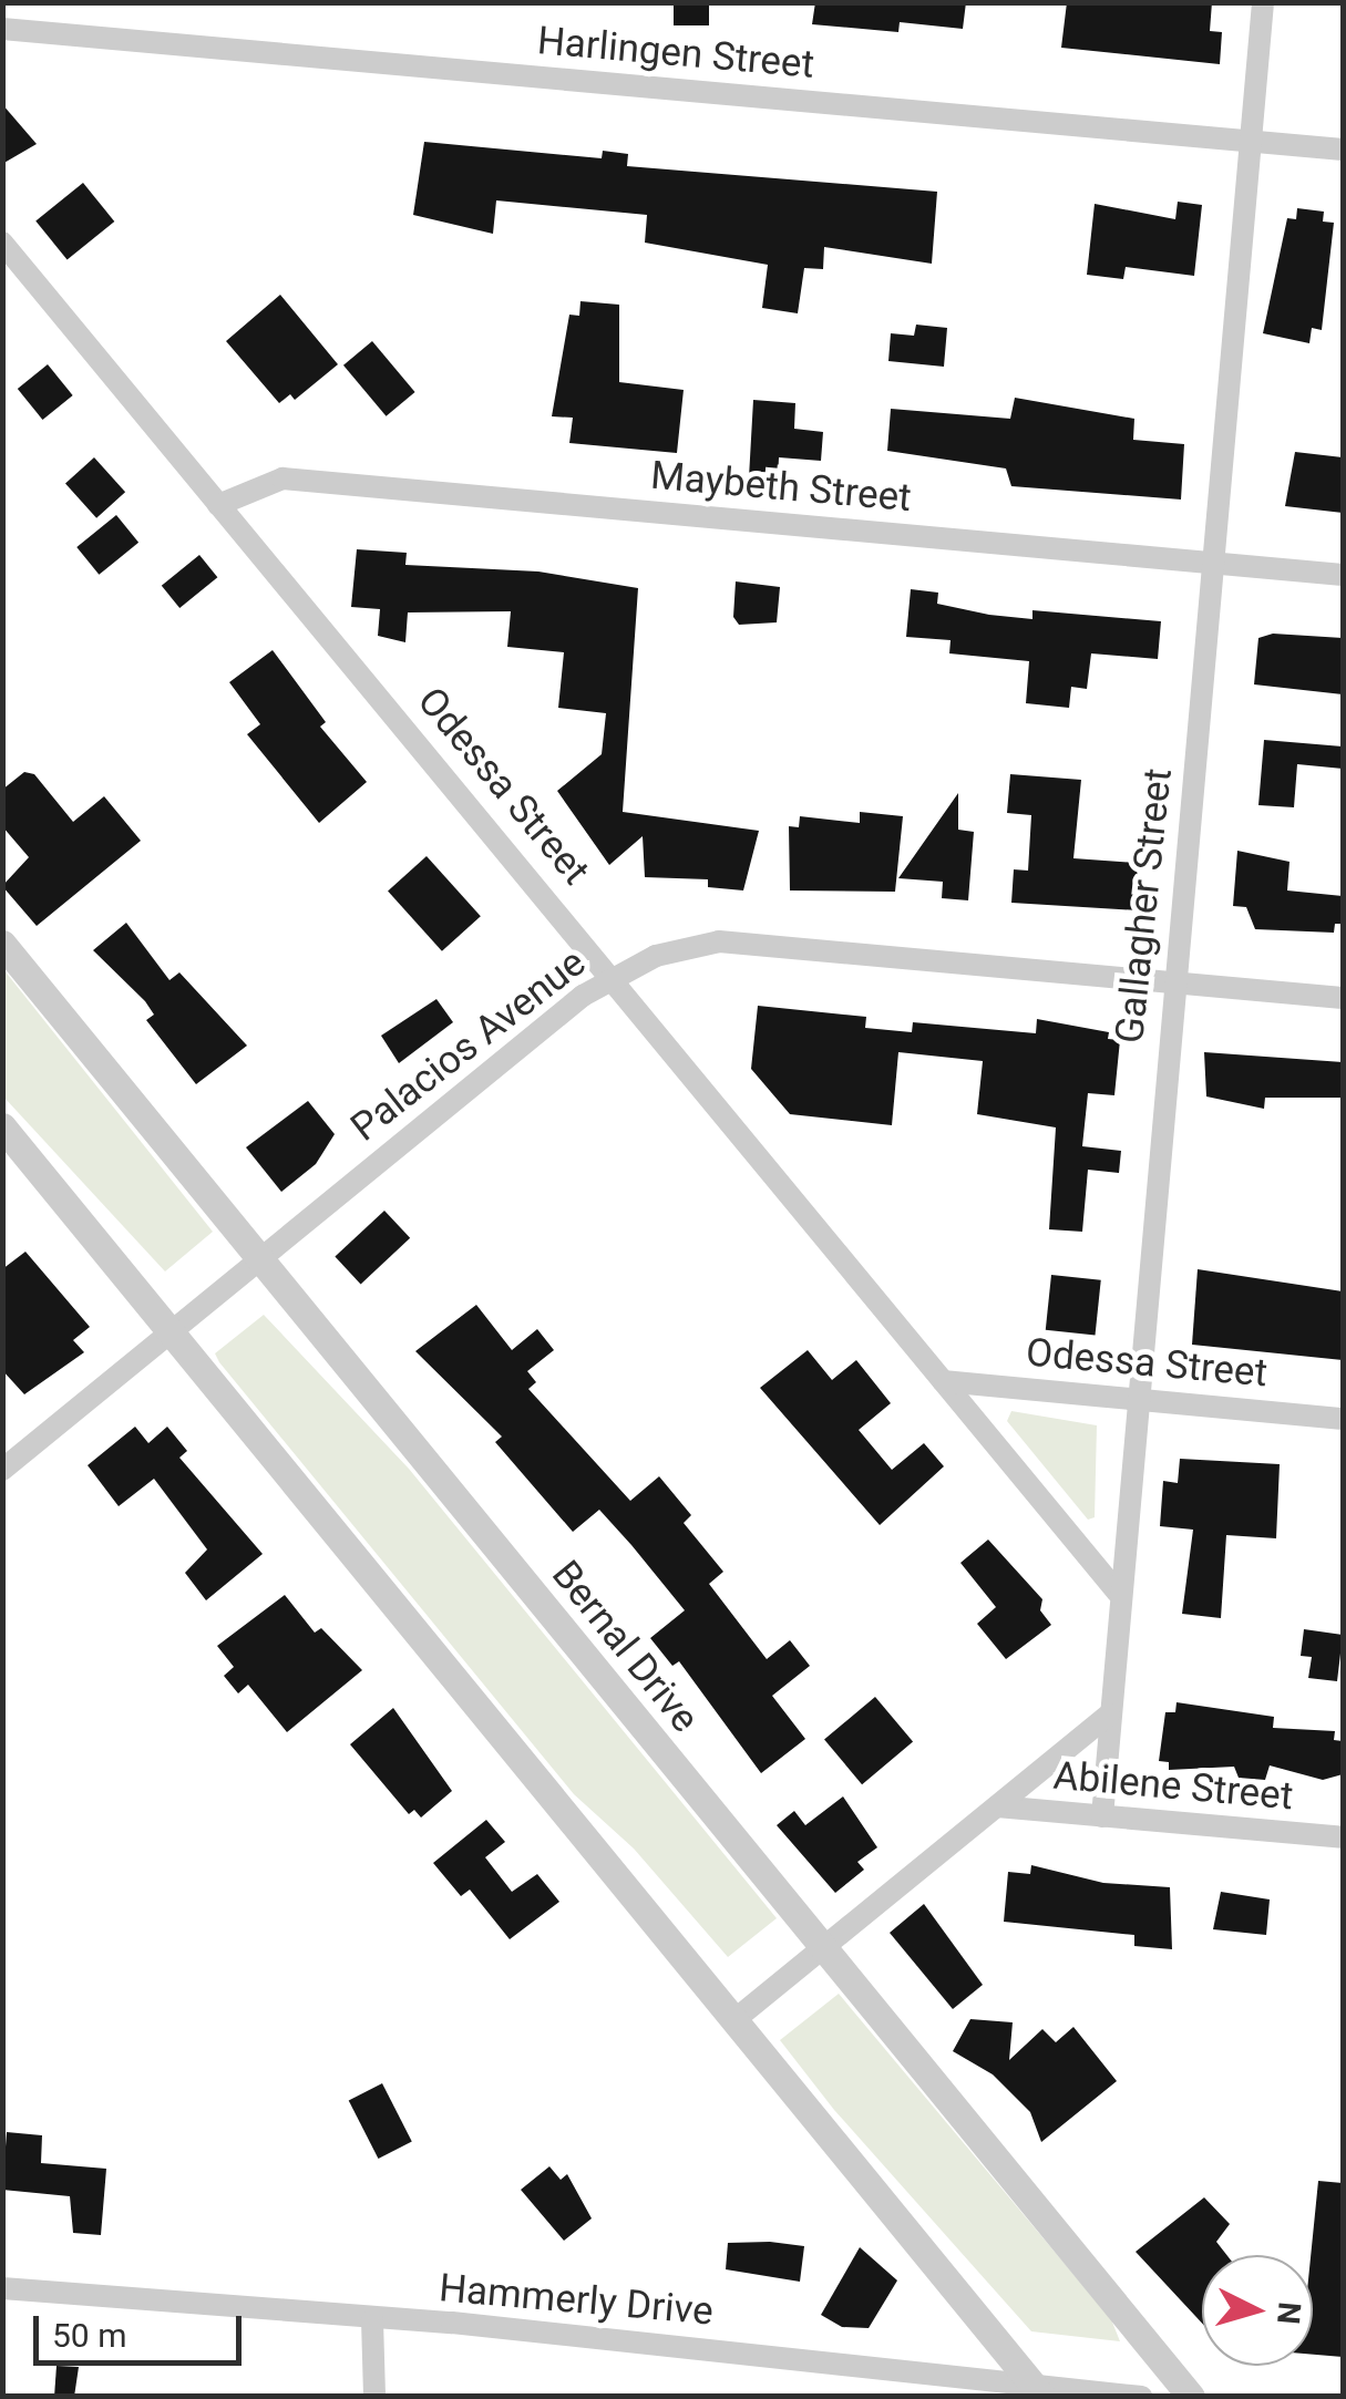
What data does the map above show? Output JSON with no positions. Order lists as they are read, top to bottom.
{
  "streets": {
    "street": [
      "Harlingen Street",
      "Maybeth Street",
      "Odessa Street",
      "Gallagher Street",
      "Palacios Avenue",
      "Bernal Drive",
      "Abilene Street",
      "Hammerly Drive"
    ]
  },
  "crossings": [
    ["Harlingen Street", "Gallagher Street"],
    ["Maybeth Street", "Odessa Street"],
    ["Maybeth Street", "Gallagher Street"],
    ["Odessa Street", "Gallagher Street"],
    ["Odessa Street", "Palacios Avenue"],
    ["Gallagher Street", "Palacios Avenue"],
    ["Gallagher Street", "Abilene Street"],
    ["Palacios Avenue", "Bernal Drive"],
    ["Bernal Drive", "Abilene Street"]
  ],
  "scale_bar": "50 m",
  "north": "right"
}
